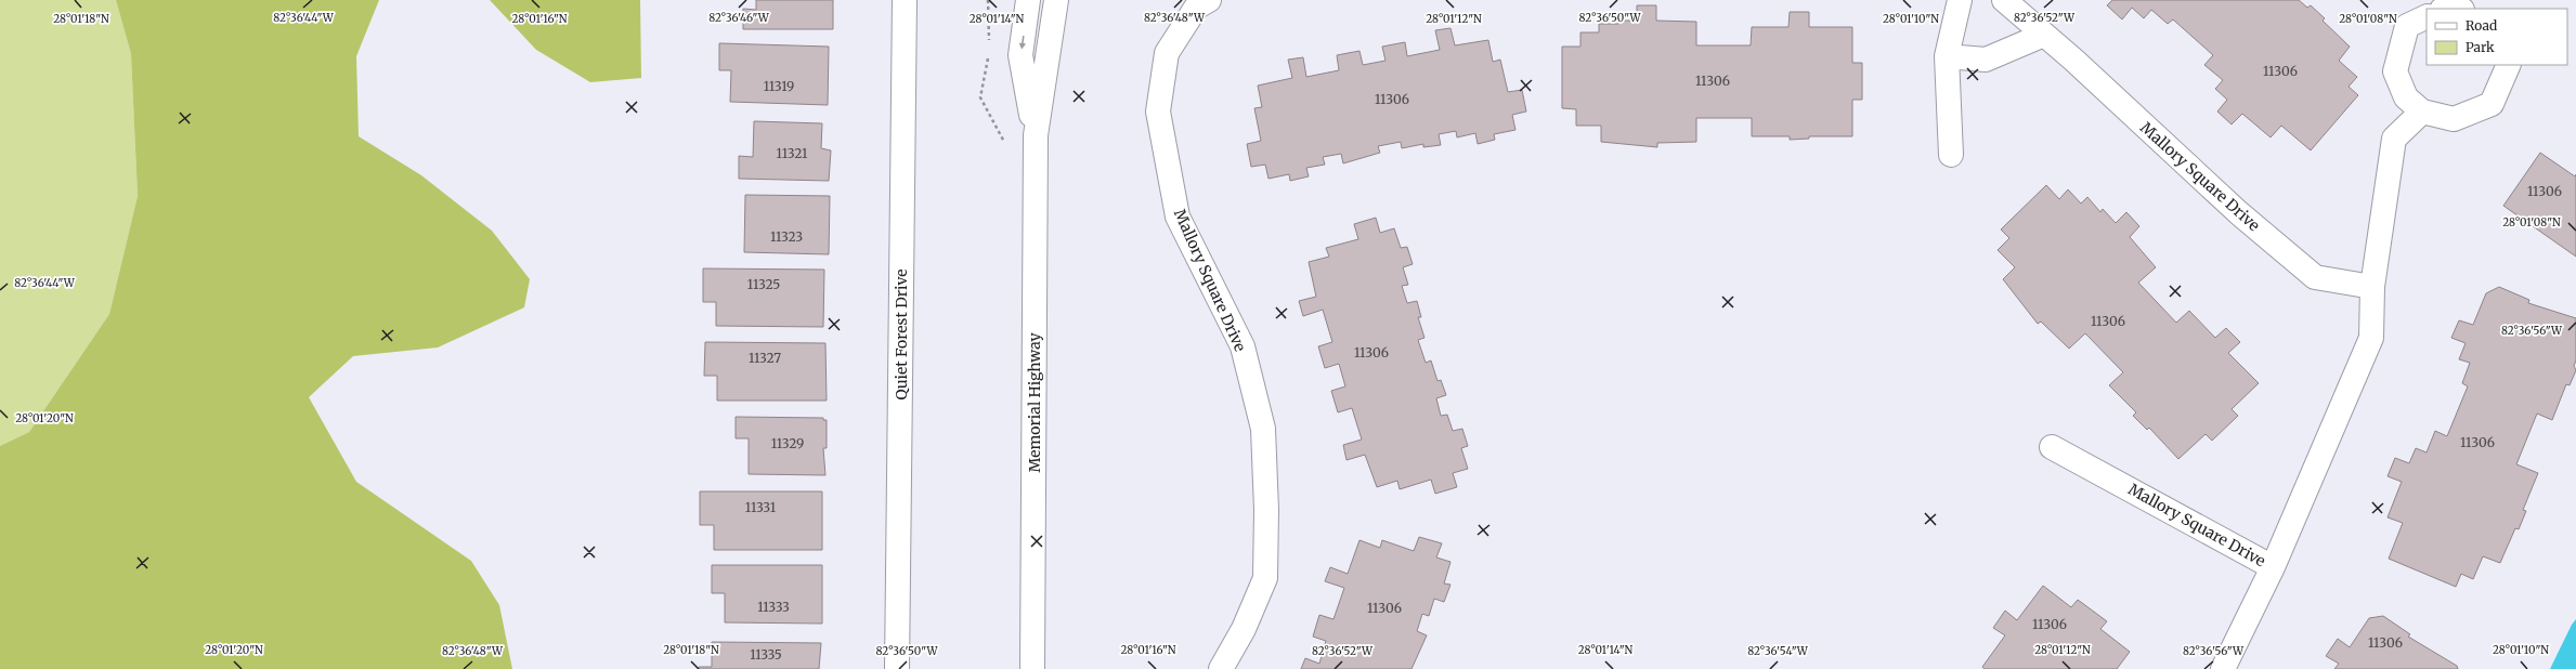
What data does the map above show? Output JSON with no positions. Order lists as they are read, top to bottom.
{
  "streets": {
    "street": ["Mallory Square Drive", "Quiet Forest Drive", "Memorial Highway"]
  },
  "house_numbers": [
    "11306",
    "11306",
    "11319",
    "11306",
    "11321",
    "11306",
    "11323",
    "11325",
    "11306",
    "11306",
    "11327",
    "11306",
    "11329",
    "11331",
    "11333",
    "11306",
    "11306",
    "11306",
    "11335"
  ],
  "legend": ["Road", "Park"],
  "coordinates": [
    "82°36'44\"W",
    "82°36'46\"W",
    "82°36'48\"W",
    "82°36'50\"W",
    "82°36'52\"W",
    "28°01'18\"N",
    "28°01'16\"N",
    "28°01'14\"N",
    "28°01'12\"N",
    "28°01'10\"N",
    "28°01'08\"N",
    "82°36'56\"W",
    "28°01'20\"N",
    "82°36'54\"W"
  ]
}
